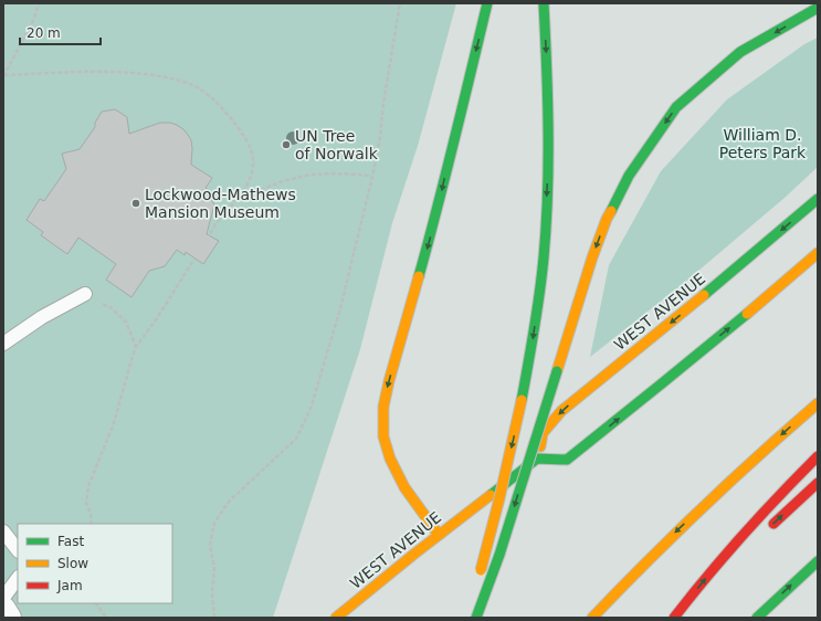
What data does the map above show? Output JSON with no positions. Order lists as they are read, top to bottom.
{
  "streets": {
    "main road": ["WEST AVENUE"]
  },
  "parks": ["William D. Peters Park"],
  "places": ["UN Tree of Norwalk", "Lockwood-Mathews Mansion Museum"],
  "legend": ["Fast", "Slow", "Jam"],
  "scale_bar": "20 m"
}
